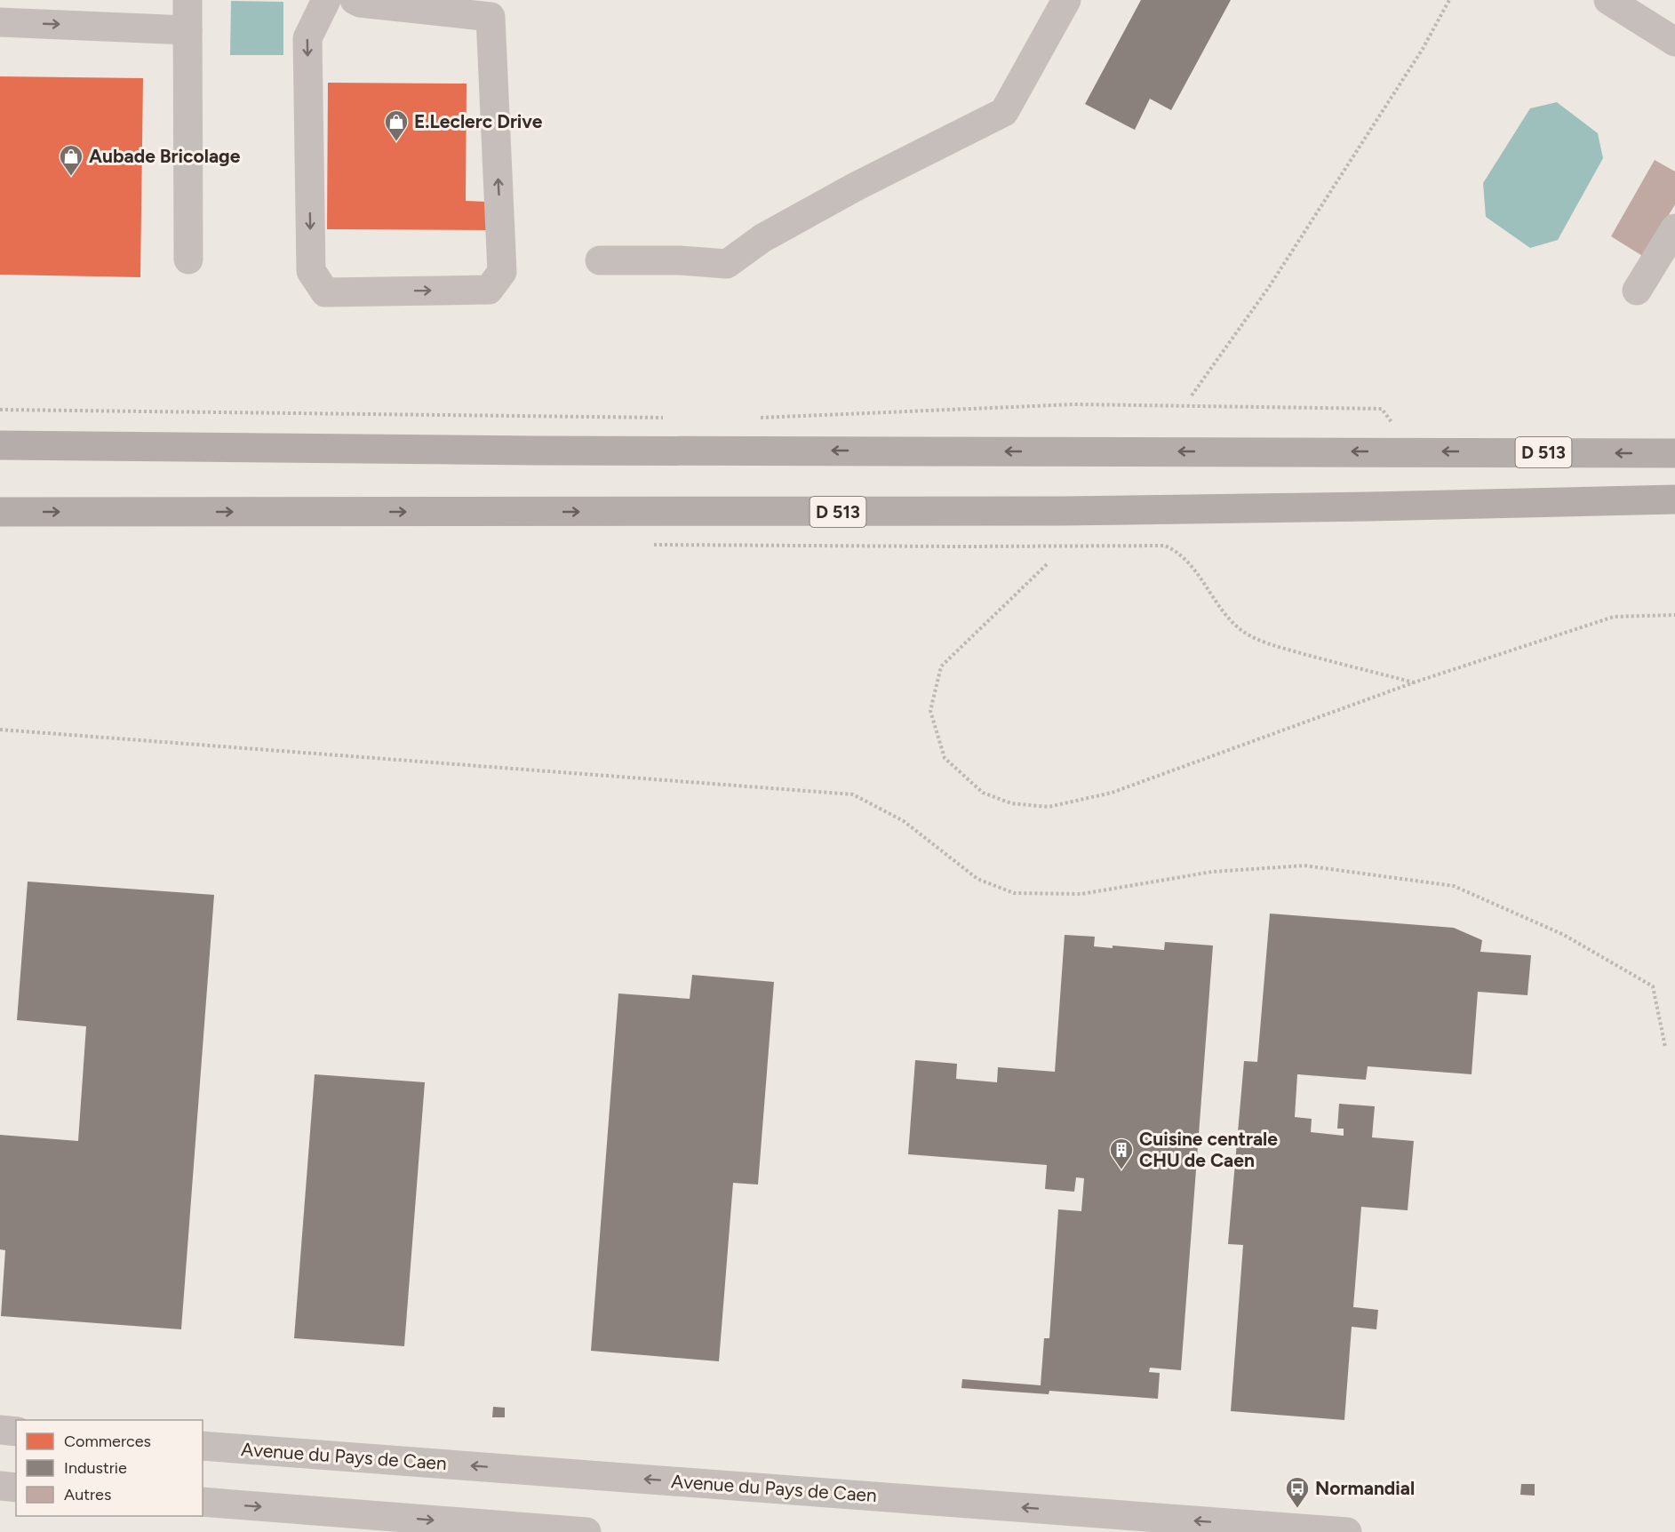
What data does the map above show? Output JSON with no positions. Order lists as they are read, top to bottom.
{
  "streets": {
    "main road": ["D 513"],
    "street": ["Avenue du Pays de Caen"]
  },
  "places": {
    "shop": ["E.Leclerc Drive", "Aubade Bricolage"],
    "building": ["Cuisine centrale CHU de Caen"],
    "bus stop": ["Normandial"]
  },
  "legend": ["Commerces", "Industrie", "Autres"]
}
